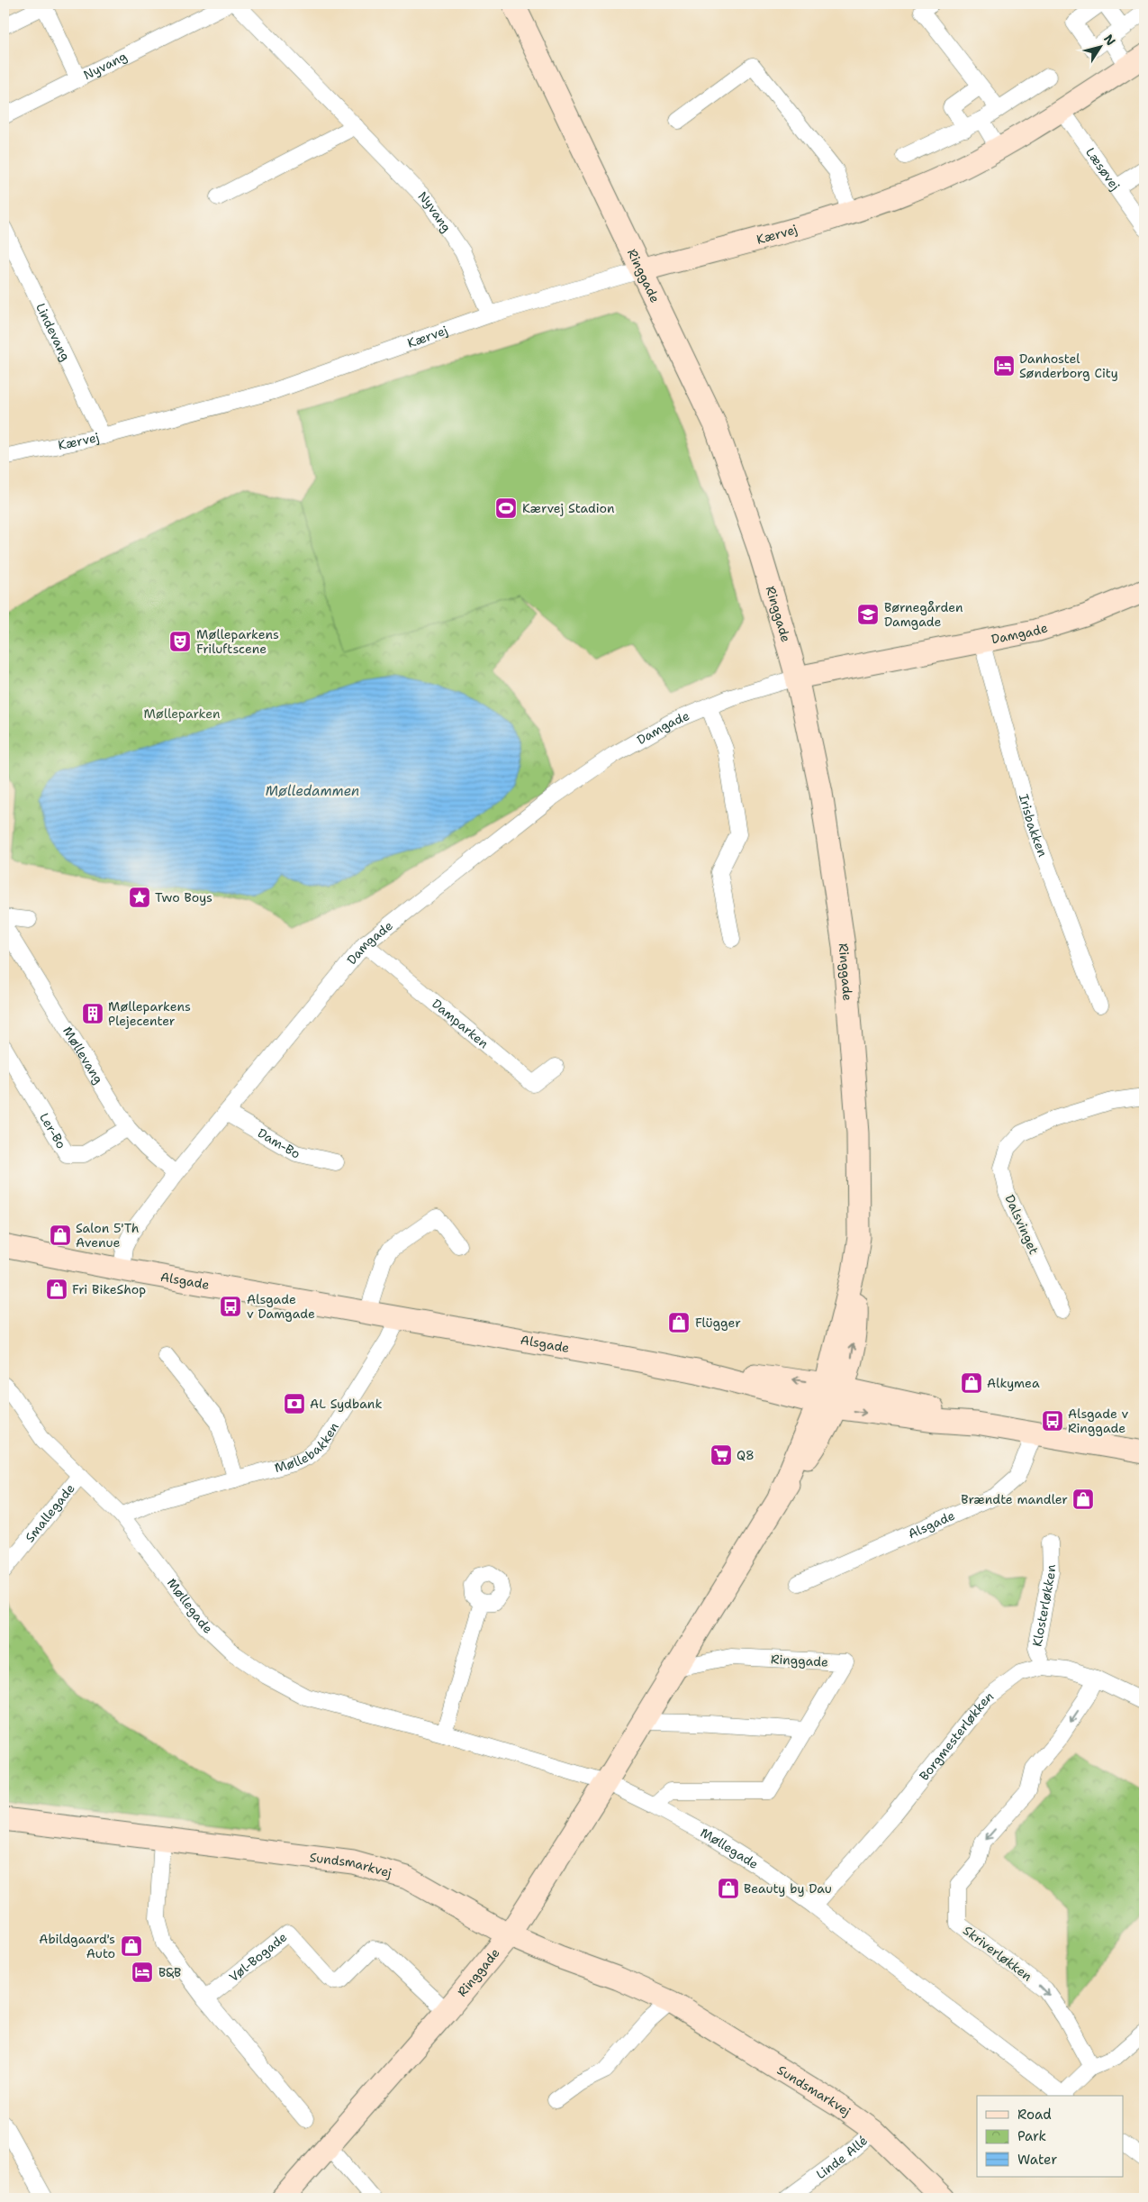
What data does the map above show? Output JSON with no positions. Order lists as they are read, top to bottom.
{
  "streets": {
    "street": [
      "Nyvang",
      "Læsøvej",
      "Kærvej",
      "Ringgade",
      "Lindevang",
      "Damgade",
      "Irisbakken",
      "Damparken",
      "Møllevang",
      "Ler-Bo",
      "Dam-Bo",
      "Dalsvinget",
      "Alsgade",
      "Møllebakken",
      "Smallegade",
      "Møllegade",
      "Klosterløkken",
      "Borgmesterløkken",
      "Sundsmarkvej",
      "Skriverløkken",
      "Vøl-Bogade",
      "Linde Allé"
    ]
  },
  "crossings": [
    ["Nyvang", "Kærvej"],
    ["Læsøvej", "Kærvej"],
    ["Kærvej", "Ringgade"],
    ["Kærvej", "Lindevang"],
    ["Ringgade", "Damgade"],
    ["Ringgade", "Alsgade"],
    ["Ringgade", "Møllegade"],
    ["Ringgade", "Sundsmarkvej"],
    ["Ringgade", "Vøl-Bogade"],
    ["Damgade", "Irisbakken"],
    ["Damgade", "Damparken"],
    ["Damgade", "Møllevang"],
    ["Damgade", "Dam-Bo"],
    ["Damgade", "Alsgade"],
    ["Møllevang", "Ler-Bo"],
    ["Alsgade", "Møllebakken"],
    ["Møllebakken", "Møllegade"],
    ["Smallegade", "Møllegade"],
    ["Møllegade", "Borgmesterløkken"],
    ["Klosterløkken", "Borgmesterløkken"],
    ["Borgmesterløkken", "Skriverløkken"],
    ["Sundsmarkvej", "Linde Allé"]
  ],
  "water": ["Mølledammen"],
  "parks": ["Mølleparken"],
  "places": {
    "hotel": ["Danhostel Sønderborg City", "B&B"],
    "sports": ["Kærvej Stadion"],
    "school or university": ["Børnegården Damgade"],
    "theatre": ["Mølleparkens Friluftscene"],
    "place": ["Two Boys"],
    "building": ["Mølleparkens Plejecenter"],
    "shop": [
      "Salon 5'Th Avenue",
      "Fri BikeShop",
      "Flügger",
      "Alkymea",
      "Brændte mandler",
      "Beauty by Dau",
      "Abildgaard's Auto"
    ],
    "bus stop": ["Alsgade v Damgade", "Alsgade v Ringgade"],
    "bank": ["AL Sydbank"],
    "supermarket": ["Q8"]
  },
  "legend": ["Road", "Park", "Water"],
  "north": "top right"
}
